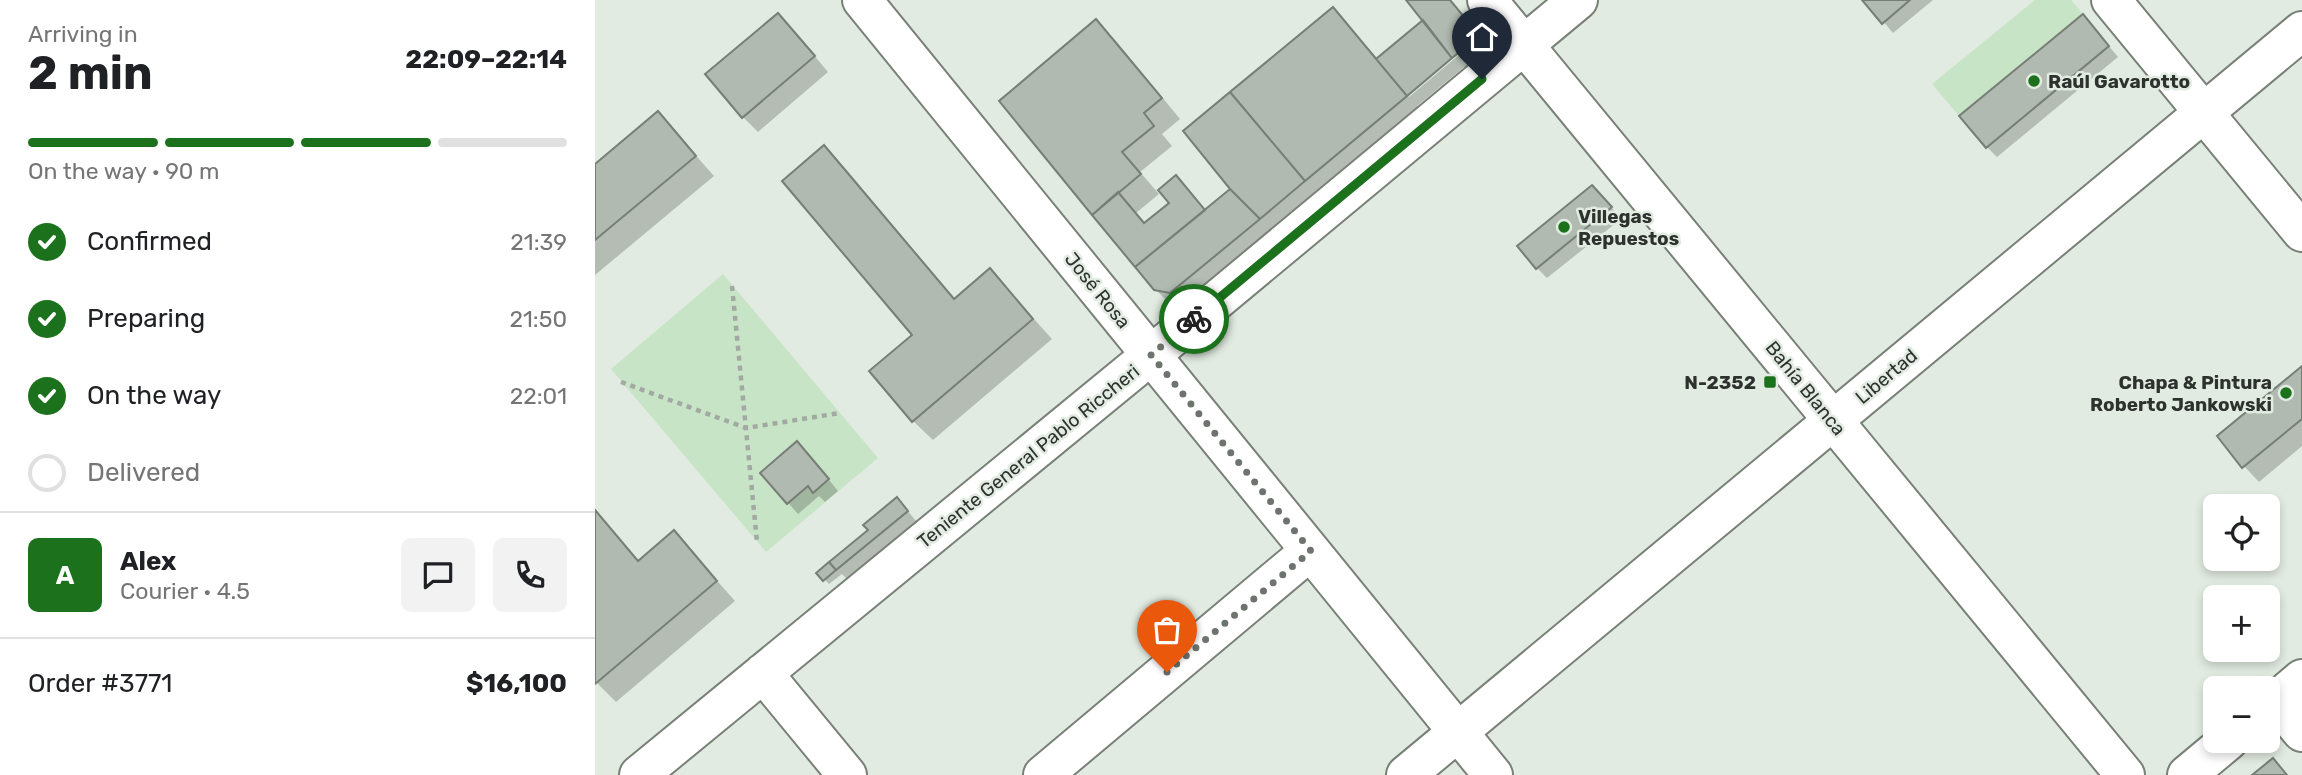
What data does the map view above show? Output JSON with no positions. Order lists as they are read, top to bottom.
{
  "streets": {
    "street": [
      "José Rosa",
      "Libertad",
      "Bahía Blanca",
      "Teniente General Pablo Riccheri"
    ]
  },
  "crossings": [
    ["José Rosa", "Libertad"],
    ["José Rosa", "Teniente General Pablo Riccheri"],
    ["Libertad", "Bahía Blanca"],
    ["Bahía Blanca", "Teniente General Pablo Riccheri"]
  ],
  "places": {
    "other": ["Raúl Gavarotto", "Villegas Repuestos", "Chapa & Pintura Roberto Jankowski"],
    "transit": ["N-2352"]
  },
  "page": {
    "heading": ["2 min", "Arriving in", "22:09–22:14"],
    "panel": [
      "Alex",
      "Courier · 4.5",
      "Order #3771",
      "$16,100"
    ],
    "bar": "On the way · 90 m",
    "list": [
      ["Confirmed", "21:39"],
      ["Preparing", "21:50"],
      ["On the way", "22:01"],
      "Delivered"
    ],
    "map_buttons": ["+", "−"],
    "round": "A"
  }
}
